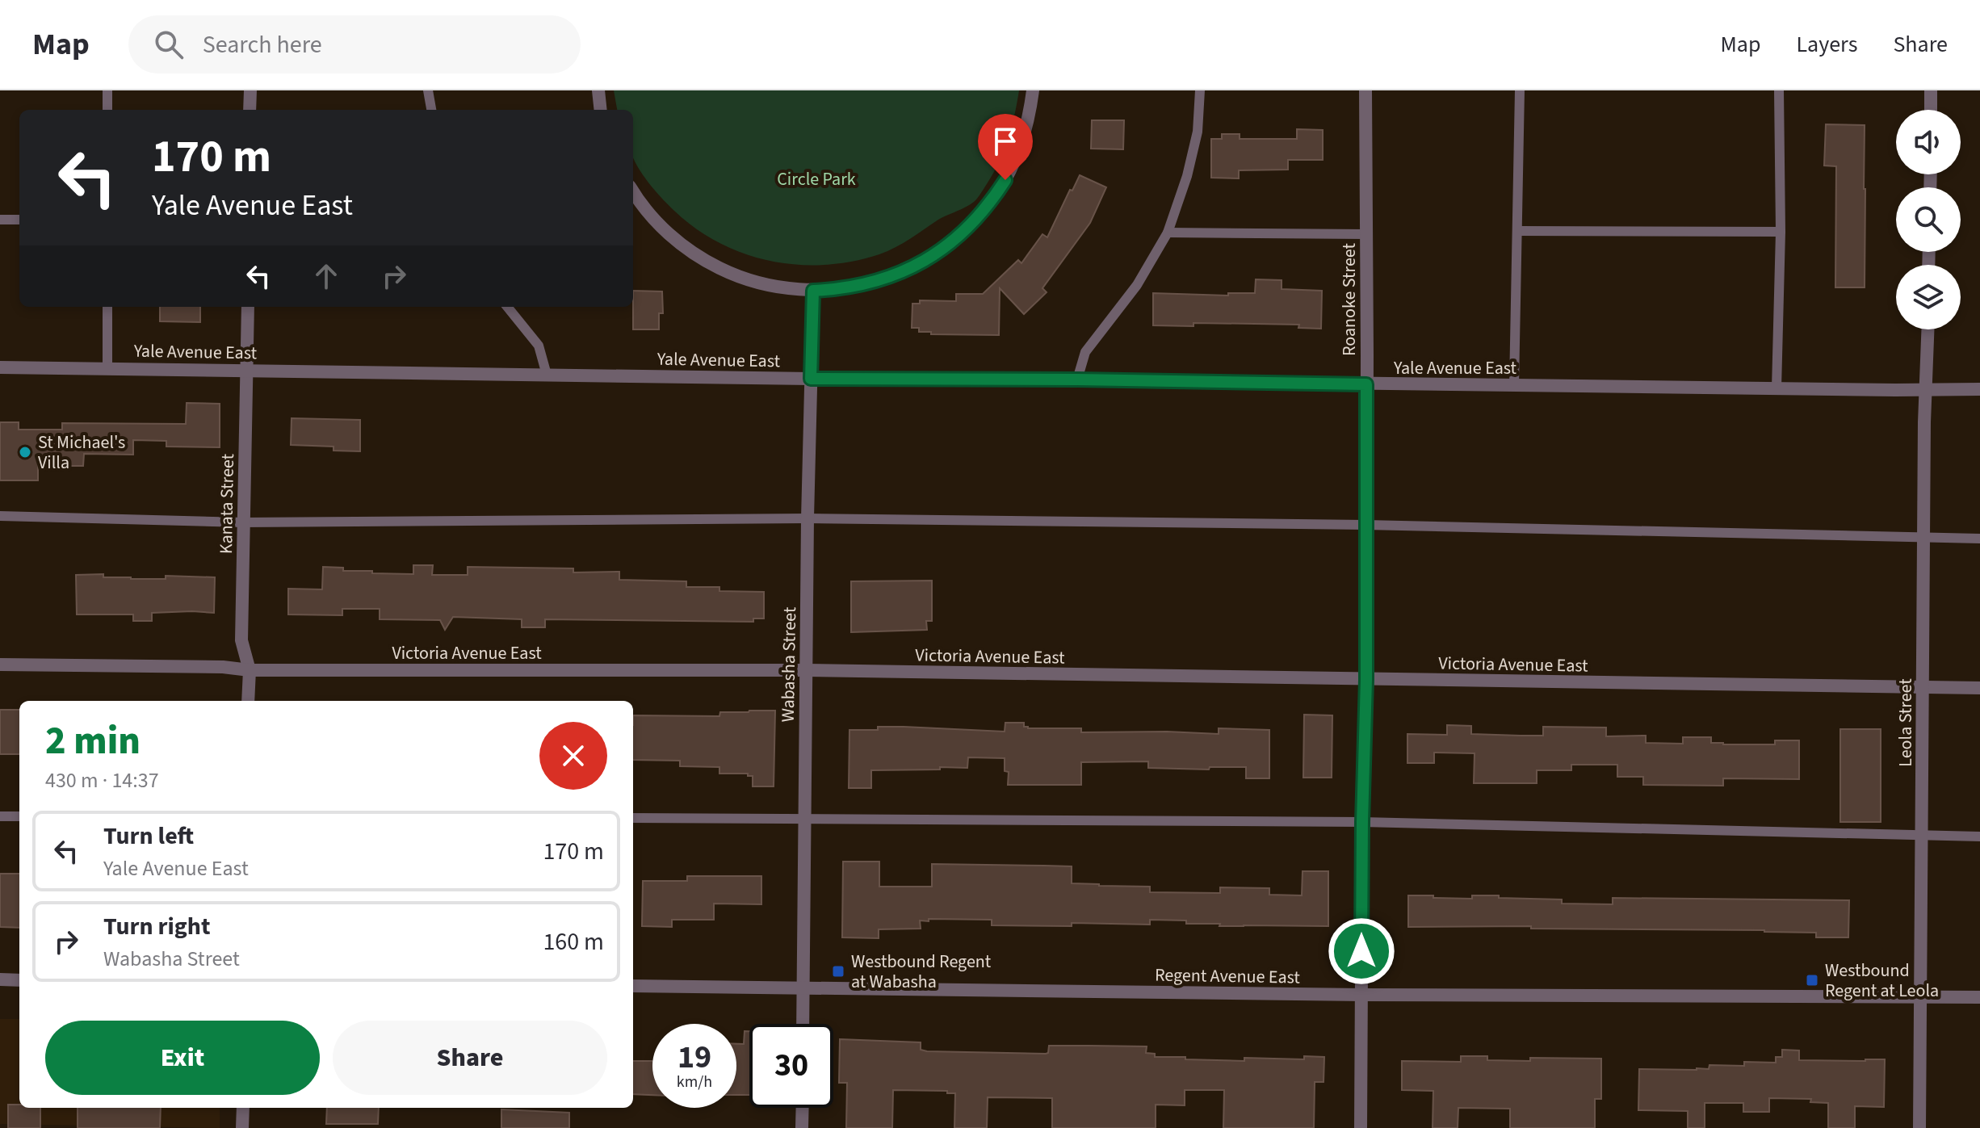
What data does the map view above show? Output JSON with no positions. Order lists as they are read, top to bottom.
{
  "streets": {
    "street": [
      "Roanoke Street",
      "Yale Avenue East",
      "Kanata Street",
      "Victoria Avenue East",
      "Wabasha Street",
      "Leola Street",
      "Regent Avenue East"
    ]
  },
  "crossings": [
    ["Roanoke Street", "Yale Avenue East"],
    ["Roanoke Street", "Victoria Avenue East"],
    ["Roanoke Street", "Regent Avenue East"],
    ["Yale Avenue East", "Kanata Street"],
    ["Yale Avenue East", "Wabasha Street"],
    ["Yale Avenue East", "Leola Street"],
    ["Kanata Street", "Victoria Avenue East"],
    ["Victoria Avenue East", "Wabasha Street"],
    ["Victoria Avenue East", "Leola Street"],
    ["Wabasha Street", "Regent Avenue East"],
    ["Leola Street", "Regent Avenue East"]
  ],
  "parks": ["Circle Park"],
  "places": {
    "other": ["St Michael's Villa"],
    "transit": ["Westbound Regent at Wabasha", "Westbound Regent at Leola"]
  },
  "page": {
    "header": "Map",
    "search": "Search here",
    "nav": ["Map", "Layers", "Share"],
    "turn": ["170 m", "Yale Avenue East"],
    "heading": ["2 min", "430 m · 14:37"],
    "list": [
      {
        "name": "Turn left",
        "note": "Yale Avenue East",
        "value": "170 m"
      },
      {
        "name": "Turn right",
        "note": "Wabasha Street",
        "value": "160 m"
      }
    ],
    "buttons": ["Exit", "Share"],
    "speed": "19 km/h",
    "limit": "30"
  }
}
